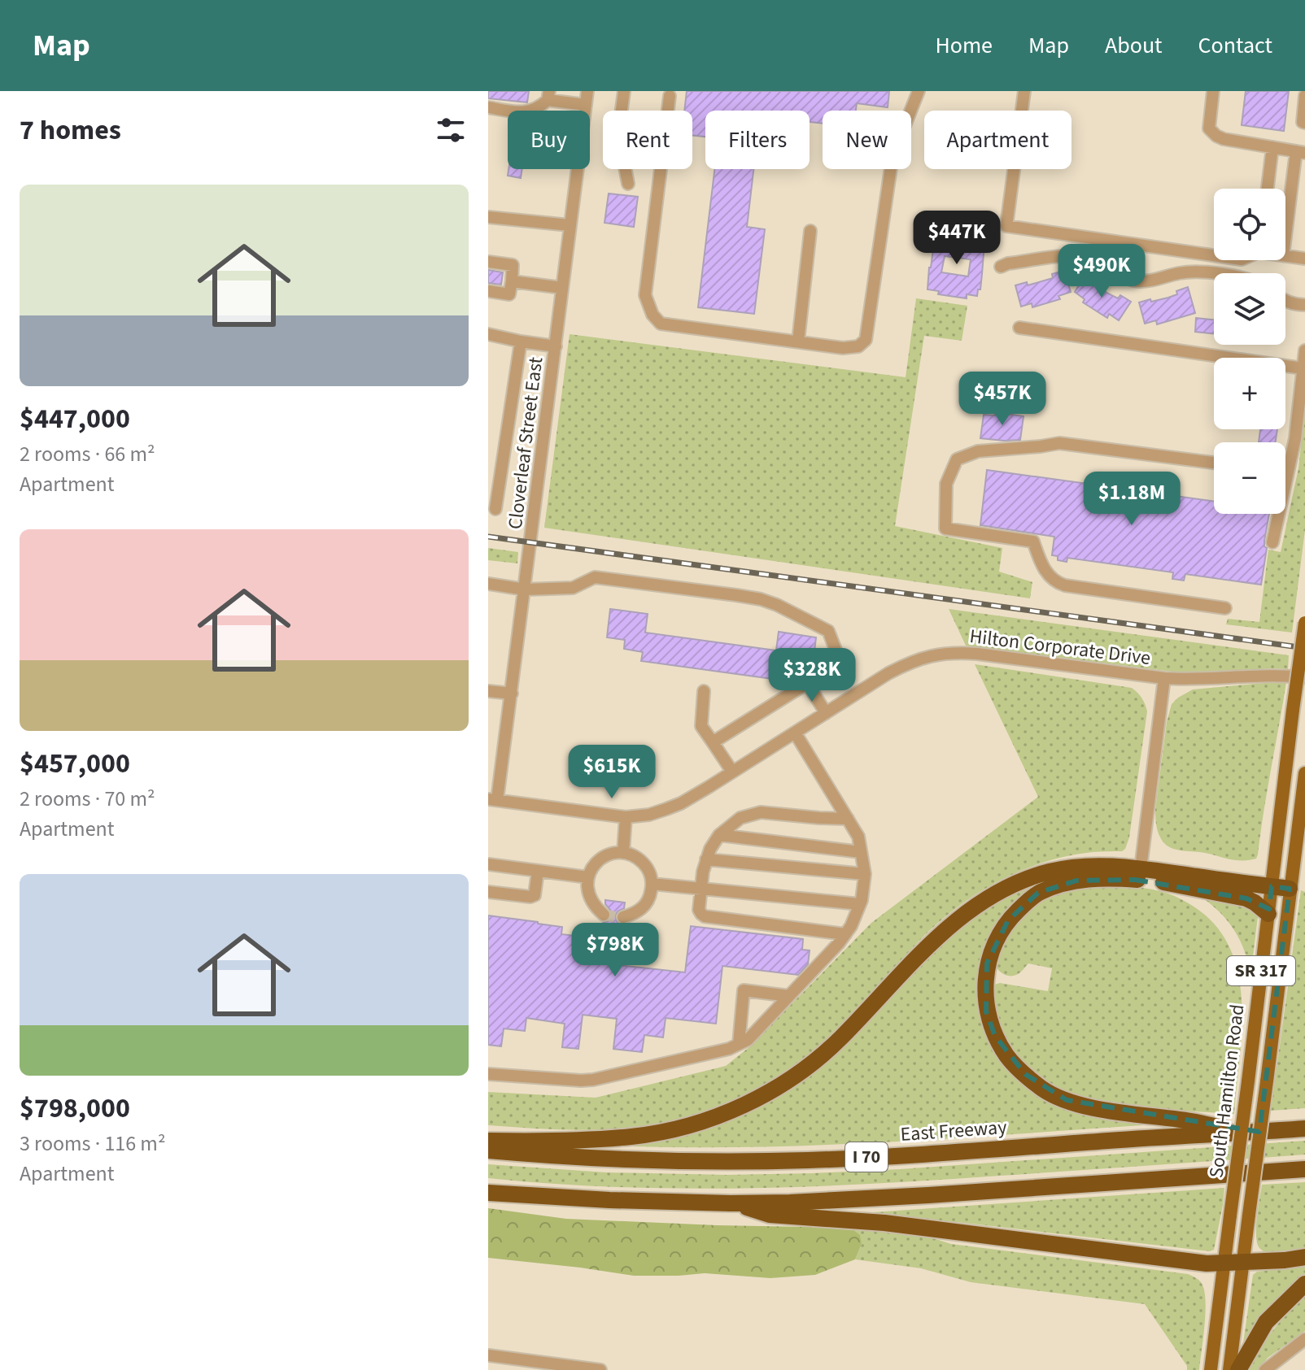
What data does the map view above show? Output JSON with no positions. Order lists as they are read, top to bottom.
{
  "streets": {
    "highway": ["East Freeway", "I 70"],
    "main road": ["SR 317", "South Hamilton Road"],
    "street": ["Cloverleaf Street East", "Hilton Corporate Drive"]
  },
  "crossings": [
    ["Cloverleaf Street East", "Hilton Corporate Drive"]
  ],
  "page": {
    "header": "Map",
    "nav": [
      "Home",
      "Map",
      "About",
      "Contact"
    ],
    "heading": "7 homes",
    "chip": [
      "Buy",
      "Rent",
      "Filters",
      "New",
      "Apartment"
    ],
    "list": [
      {
        "name": "$447,000",
        "note": "2 rooms · 66 m² · Apartment"
      },
      {
        "name": "$457,000",
        "note": "2 rooms · 70 m² · Apartment"
      },
      {
        "name": "$798,000",
        "note": "3 rooms · 116 m² · Apartment"
      }
    ],
    "map_buttons": ["+", "−"],
    "price": [
      "$447K",
      "$490K",
      "$457K",
      "$1.18M",
      "$328K",
      "$615K",
      "$798K"
    ]
  }
}
